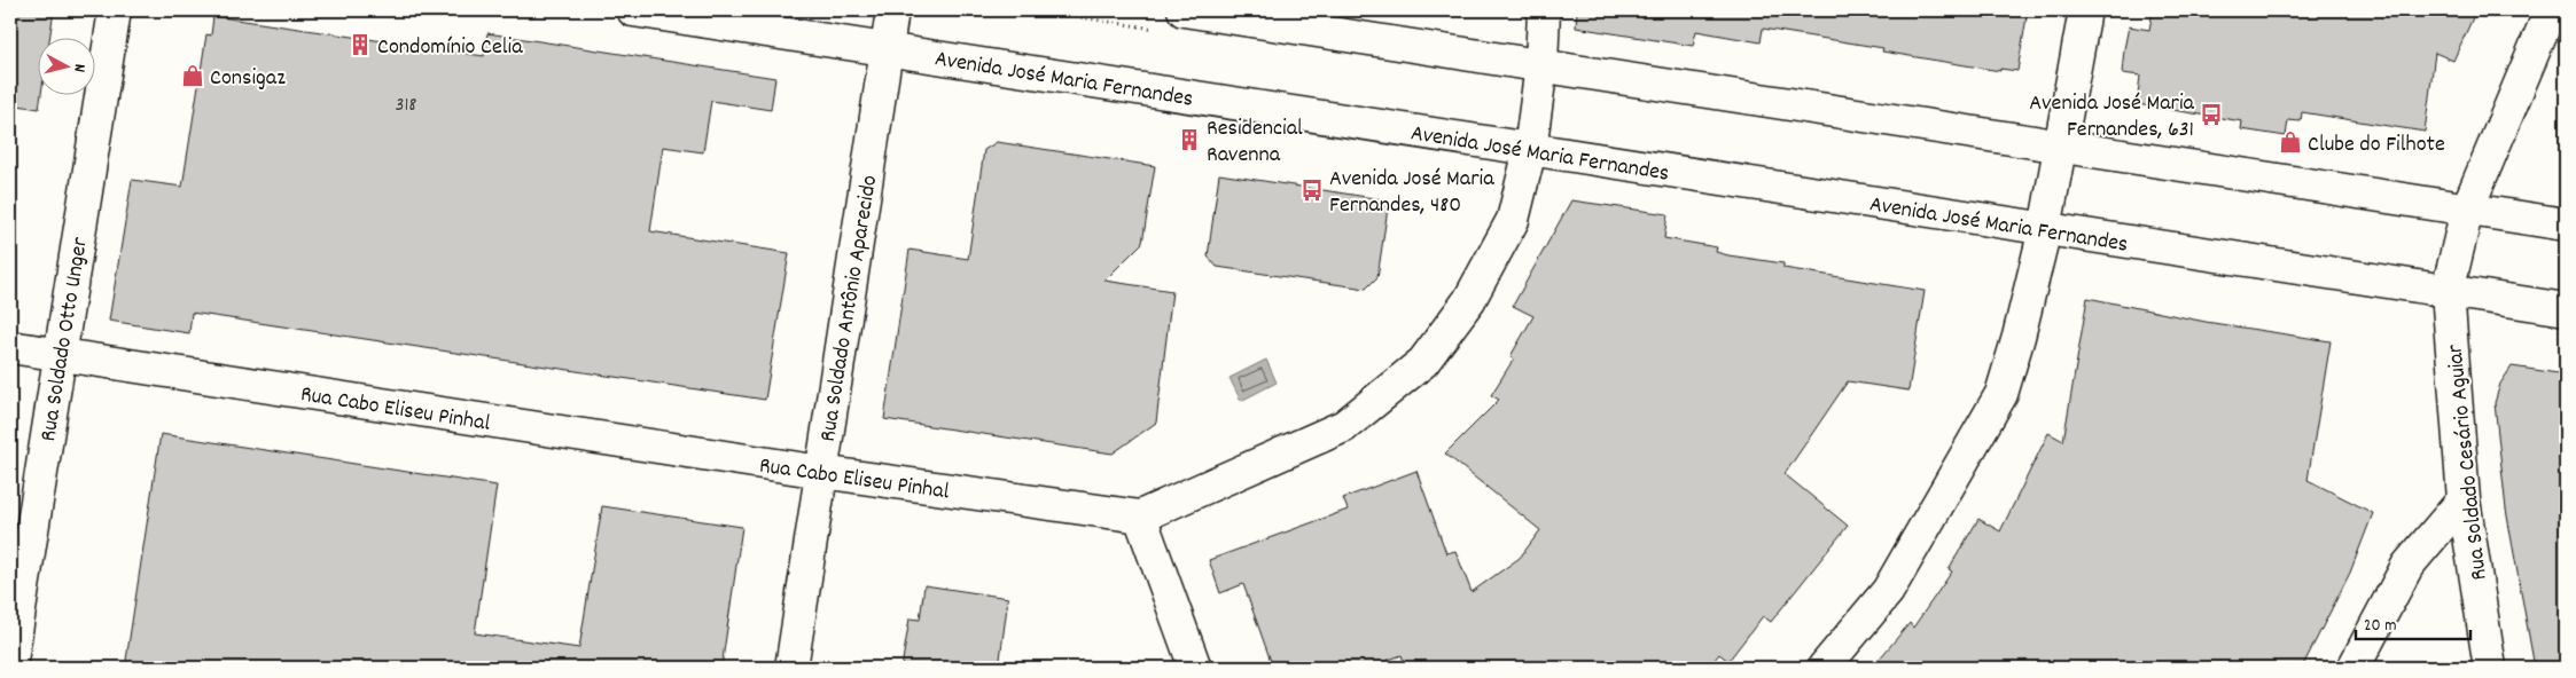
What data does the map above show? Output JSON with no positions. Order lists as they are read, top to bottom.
{
  "streets": {
    "street": [
      "Avenida José Maria Fernandes",
      "Rua Soldado Antônio Aparecido",
      "Rua Soldado Otto Unger",
      "Rua Cabo Eliseu Pinhal",
      "Rua Soldado Cesário Aguiar"
    ]
  },
  "crossings": [
    ["Avenida José Maria Fernandes", "Rua Soldado Antônio Aparecido"],
    ["Avenida José Maria Fernandes", "Rua Soldado Cesário Aguiar"],
    ["Rua Soldado Antônio Aparecido", "Rua Cabo Eliseu Pinhal"],
    ["Rua Soldado Otto Unger", "Rua Cabo Eliseu Pinhal"]
  ],
  "places": {
    "building": ["Condomínio Celia", "Residencial Ravenna"],
    "shop": ["Consigaz", "Clube do Filhote"],
    "bus stop": ["Avenida José Maria Fernandes, 631", "Avenida José Maria Fernandes, 480"]
  },
  "house_numbers": ["318"],
  "scale_bar": "20 m",
  "north": "right"
}
